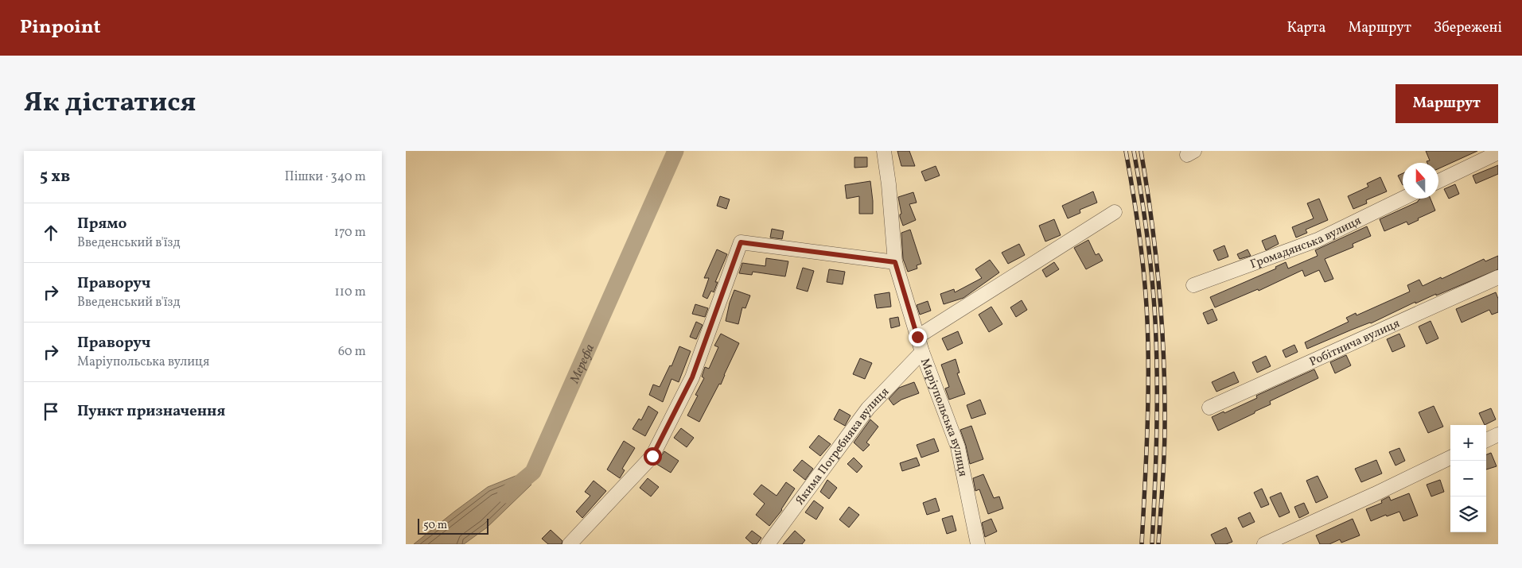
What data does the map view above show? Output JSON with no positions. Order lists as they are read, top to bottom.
{
  "streets": {
    "street": [
      "Громадянська вулиця",
      "Робітнича вулиця",
      "Маріупольська вулиця",
      "Якима Погребняка вулиця"
    ]
  },
  "crossings": [
    ["Маріупольська вулиця", "Якима Погребняка вулиця"]
  ],
  "water": ["Мерефа"],
  "scale_bar": "50 m",
  "north": "top",
  "page": {
    "header": "Pinpoint",
    "nav": ["Карта", "Маршрут", "Збережені"],
    "title": "Як дістатися",
    "buttons": "Маршрут",
    "heading": ["5 хв", "Пішки · 340 m"],
    "list": [
      ["Прямо", "Введенський в'їзд", "170 m"],
      ["Праворуч", "Введенський в'їзд", "110 m"],
      ["Праворуч", "Маріупольська вулиця", "60 m"],
      "Пункт призначення"
    ],
    "map_buttons": ["+", "−"],
    "scale": "50 m"
  }
}
